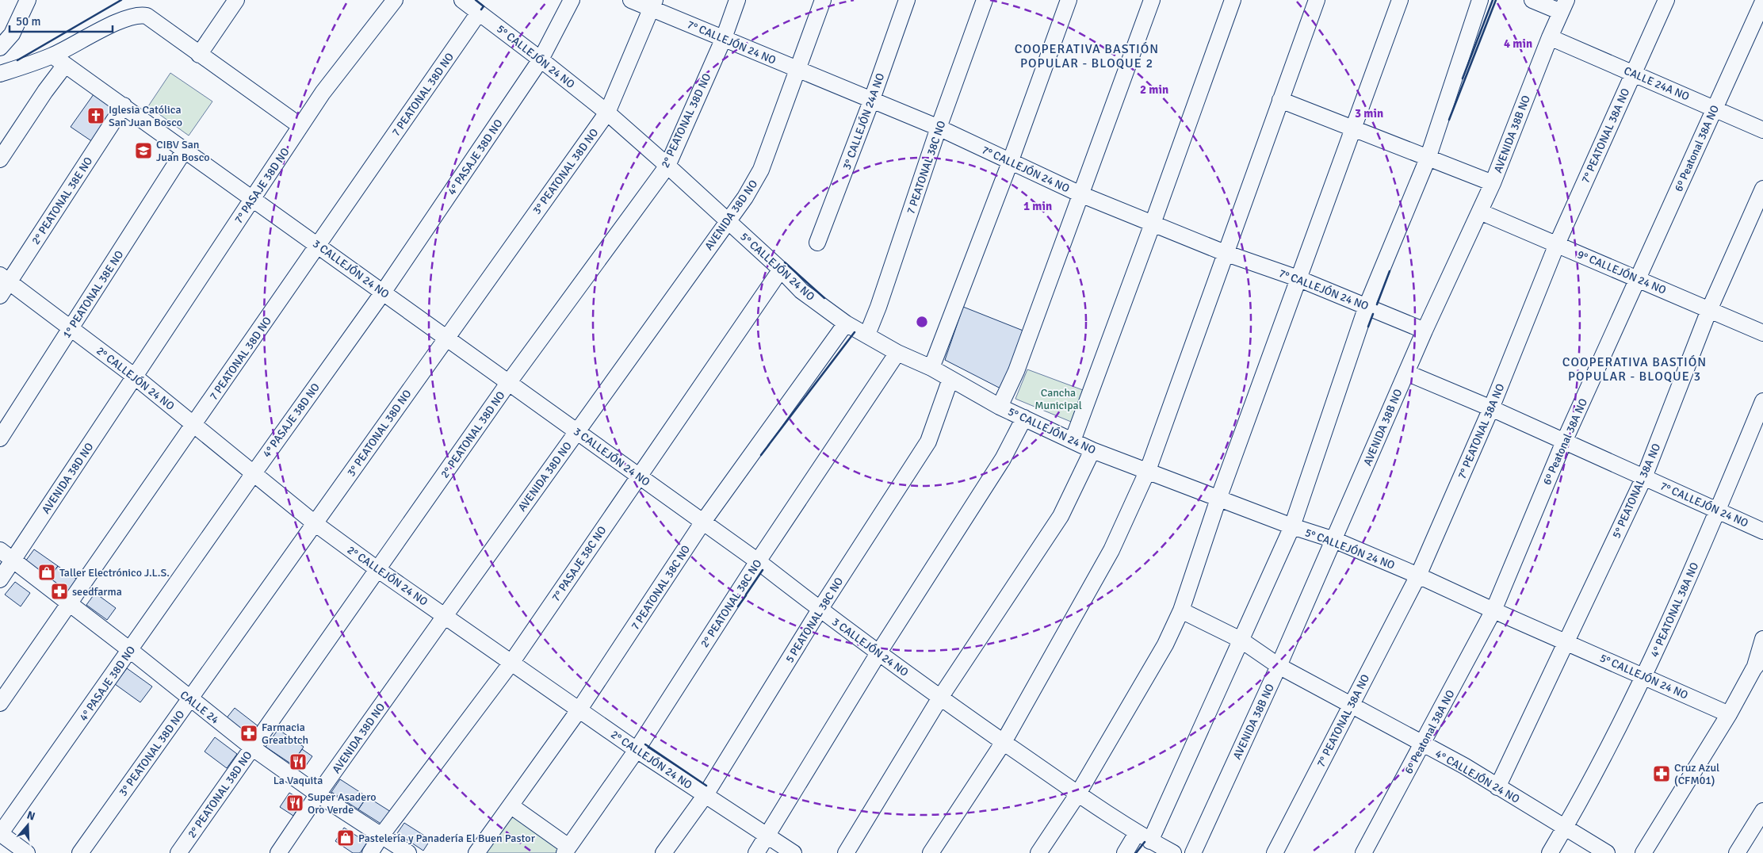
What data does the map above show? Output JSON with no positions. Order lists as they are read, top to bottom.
{
  "streets": {
    "street": [
      "7° CALLEJÓN 24 NO",
      "5° CALLEJÓN 24 NO",
      "CALLE 24A NO",
      "7 PEATONAL 38D NO",
      "2° PEATONAL 38D NO",
      "3° CALLEJÓN 24A NO",
      "AVENIDA 38B NO",
      "7° PEATONAL 38A NO",
      "6º Peatonal 38A NO",
      "4° PASAJE 38D NO",
      "7 PEATONAL 38C NO",
      "3° PEATONAL 38D NO",
      "7° PASAJE 38D NO",
      "2° PEATONAL 38E NO",
      "AVENIDA 38D NO",
      "3 CALLEJÓN 24 NO",
      "9° CALLEJÓN 24 NO",
      "1° PEATONAL 38E NO",
      "2° CALLEJÓN 24 NO",
      "5° PEATONAL 38A NO",
      "7° PASAJE 38C NO",
      "2° PEATONAL 38C NO",
      "4° PEATONAL 38A NO",
      "5 PEATONAL 38C NO",
      "CALLE 24",
      "4° CALLEJÓN 24 NO"
    ]
  },
  "crossings": [
    ["7° CALLEJÓN 24 NO", "2° PEATONAL 38D NO"],
    ["7° CALLEJÓN 24 NO", "3° CALLEJÓN 24A NO"],
    ["7° CALLEJÓN 24 NO", "AVENIDA 38B NO"],
    ["7° CALLEJÓN 24 NO", "7° PEATONAL 38A NO"],
    ["7° CALLEJÓN 24 NO", "6º Peatonal 38A NO"],
    ["7° CALLEJÓN 24 NO", "7 PEATONAL 38C NO"],
    ["7° CALLEJÓN 24 NO", "3° PEATONAL 38D NO"],
    ["7° CALLEJÓN 24 NO", "AVENIDA 38D NO"],
    ["7° CALLEJÓN 24 NO", "5° PEATONAL 38A NO"],
    ["7° CALLEJÓN 24 NO", "4° PEATONAL 38A NO"],
    ["5° CALLEJÓN 24 NO", "7 PEATONAL 38D NO"],
    ["5° CALLEJÓN 24 NO", "2° PEATONAL 38D NO"],
    ["5° CALLEJÓN 24 NO", "AVENIDA 38B NO"],
    ["5° CALLEJÓN 24 NO", "7° PEATONAL 38A NO"],
    ["5° CALLEJÓN 24 NO", "6º Peatonal 38A NO"],
    ["5° CALLEJÓN 24 NO", "4° PASAJE 38D NO"],
    ["5° CALLEJÓN 24 NO", "7 PEATONAL 38C NO"],
    ["5° CALLEJÓN 24 NO", "3° PEATONAL 38D NO"],
    ["5° CALLEJÓN 24 NO", "AVENIDA 38D NO"],
    ["5° CALLEJÓN 24 NO", "5° PEATONAL 38A NO"],
    ["5° CALLEJÓN 24 NO", "7° PASAJE 38C NO"],
    ["5° CALLEJÓN 24 NO", "2° PEATONAL 38C NO"],
    ["5° CALLEJÓN 24 NO", "4° PEATONAL 38A NO"],
    ["5° CALLEJÓN 24 NO", "5 PEATONAL 38C NO"],
    ["CALLE 24A NO", "AVENIDA 38B NO"],
    ["CALLE 24A NO", "7° PEATONAL 38A NO"],
    ["CALLE 24A NO", "6º Peatonal 38A NO"],
    ["7 PEATONAL 38D NO", "3 CALLEJÓN 24 NO"],
    ["7 PEATONAL 38D NO", "2° CALLEJÓN 24 NO"],
    ["7 PEATONAL 38D NO", "CALLE 24"],
    ["2° PEATONAL 38D NO", "3 CALLEJÓN 24 NO"],
    ["2° PEATONAL 38D NO", "2° CALLEJÓN 24 NO"],
    ["2° PEATONAL 38D NO", "CALLE 24"],
    ["AVENIDA 38B NO", "9° CALLEJÓN 24 NO"],
    ["AVENIDA 38B NO", "4° CALLEJÓN 24 NO"],
    ["7° PEATONAL 38A NO", "9° CALLEJÓN 24 NO"],
    ["7° PEATONAL 38A NO", "4° CALLEJÓN 24 NO"],
    ["6º Peatonal 38A NO", "9° CALLEJÓN 24 NO"],
    ["6º Peatonal 38A NO", "4° CALLEJÓN 24 NO"],
    ["4° PASAJE 38D NO", "3 CALLEJÓN 24 NO"],
    ["4° PASAJE 38D NO", "2° CALLEJÓN 24 NO"],
    ["4° PASAJE 38D NO", "CALLE 24"],
    ["7 PEATONAL 38C NO", "3 CALLEJÓN 24 NO"],
    ["7 PEATONAL 38C NO", "2° CALLEJÓN 24 NO"],
    ["3° PEATONAL 38D NO", "3 CALLEJÓN 24 NO"],
    ["3° PEATONAL 38D NO", "2° CALLEJÓN 24 NO"],
    ["3° PEATONAL 38D NO", "CALLE 24"],
    ["7° PASAJE 38D NO", "AVENIDA 38D NO"],
    ["7° PASAJE 38D NO", "3 CALLEJÓN 24 NO"],
    ["7° PASAJE 38D NO", "2° CALLEJÓN 24 NO"],
    ["2° PEATONAL 38E NO", "3 CALLEJÓN 24 NO"],
    ["2° PEATONAL 38E NO", "2° CALLEJÓN 24 NO"],
    ["AVENIDA 38D NO", "3 CALLEJÓN 24 NO"],
    ["AVENIDA 38D NO", "2° CALLEJÓN 24 NO"],
    ["AVENIDA 38D NO", "CALLE 24"],
    ["3 CALLEJÓN 24 NO", "1° PEATONAL 38E NO"],
    ["3 CALLEJÓN 24 NO", "7° PASAJE 38C NO"],
    ["3 CALLEJÓN 24 NO", "2° PEATONAL 38C NO"],
    ["3 CALLEJÓN 24 NO", "5 PEATONAL 38C NO"],
    ["9° CALLEJÓN 24 NO", "5° PEATONAL 38A NO"],
    ["1° PEATONAL 38E NO", "2° CALLEJÓN 24 NO"],
    ["2° CALLEJÓN 24 NO", "7° PASAJE 38C NO"],
    ["2° CALLEJÓN 24 NO", "2° PEATONAL 38C NO"],
    ["2° CALLEJÓN 24 NO", "5 PEATONAL 38C NO"],
    ["5° PEATONAL 38A NO", "4° CALLEJÓN 24 NO"],
    ["7° PASAJE 38C NO", "CALLE 24"],
    ["4° PEATONAL 38A NO", "4° CALLEJÓN 24 NO"]
  ],
  "districts": ["COOPERATIVA BASTIÓN POPULAR - BLOQUE 2", "COOPERATIVA BASTIÓN POPULAR - BLOQUE 3"],
  "parks": ["Cancha Municipal"],
  "places": {
    "church": ["Iglesia Católica San Juan Bosco"],
    "school or university": ["CIBV San Juan Bosco"],
    "shop": ["Taller Electrónico J.L.S.", "Pastelería y Panadería El Buen Pastor"],
    "pharmacy": ["seedfarma", "Farmacia Greatbtch", "Cruz Azul (CFM01)"],
    "restaurant": ["La Vaquita", "Super Asadero Oro Verde"]
  },
  "scale_bar": "50 m",
  "north": "top",
  "rings": [
    "4 min",
    "2 min",
    "3 min",
    "1 min"
  ]
}
